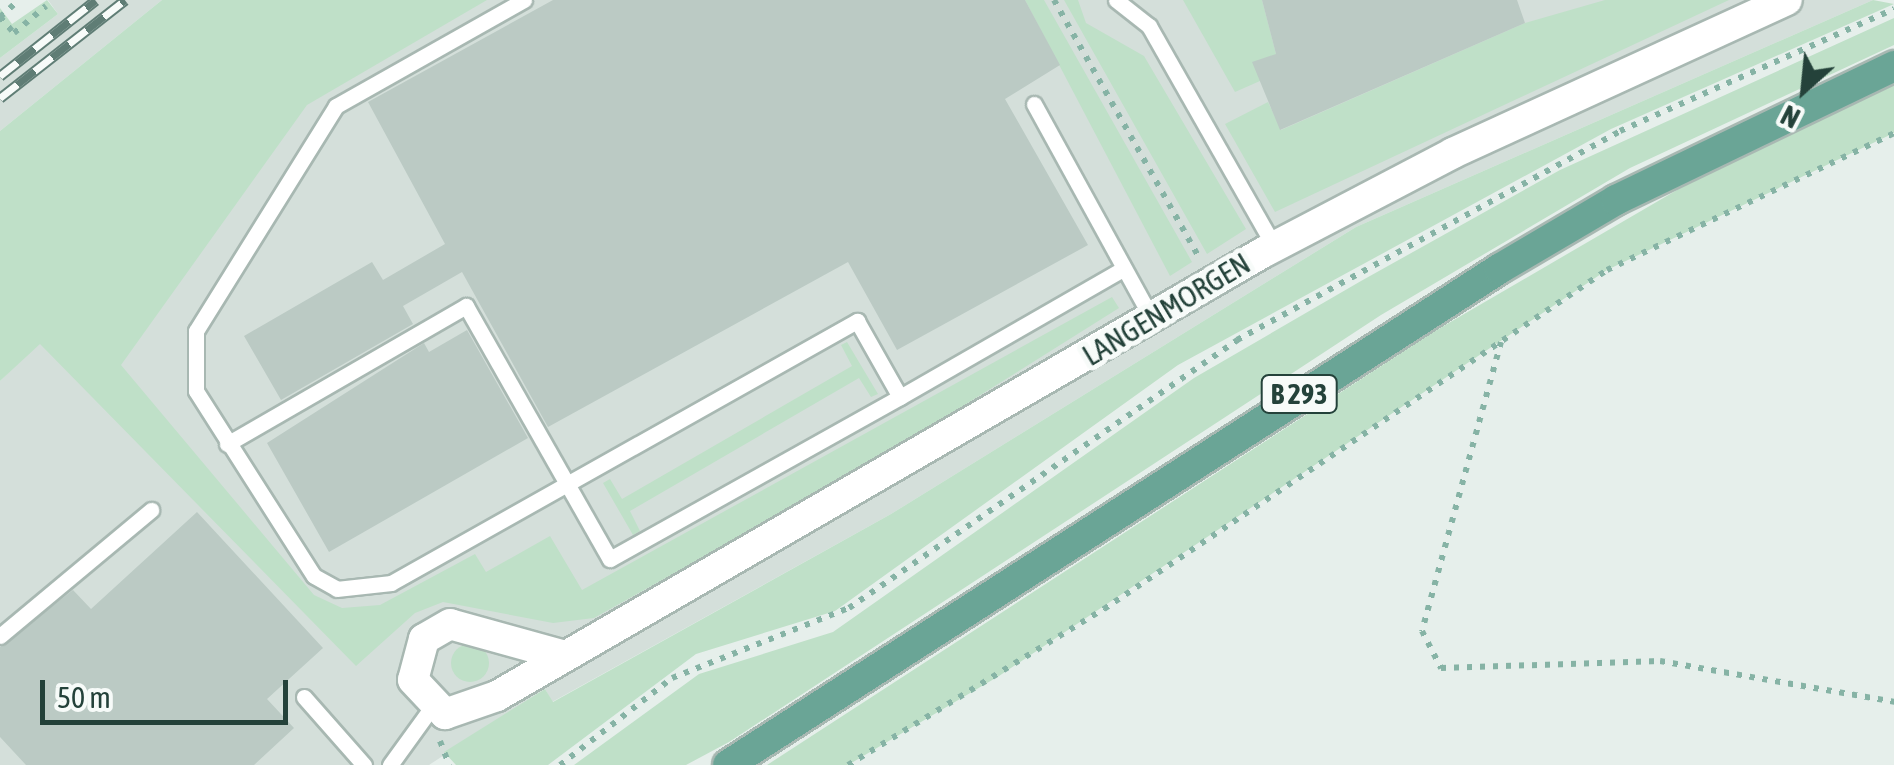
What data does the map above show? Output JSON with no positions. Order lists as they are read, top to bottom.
{
  "streets": {
    "main road": ["B 293"],
    "street": ["LANGENMORGEN"]
  },
  "scale_bar": "50 m",
  "north": "bottom left"
}
